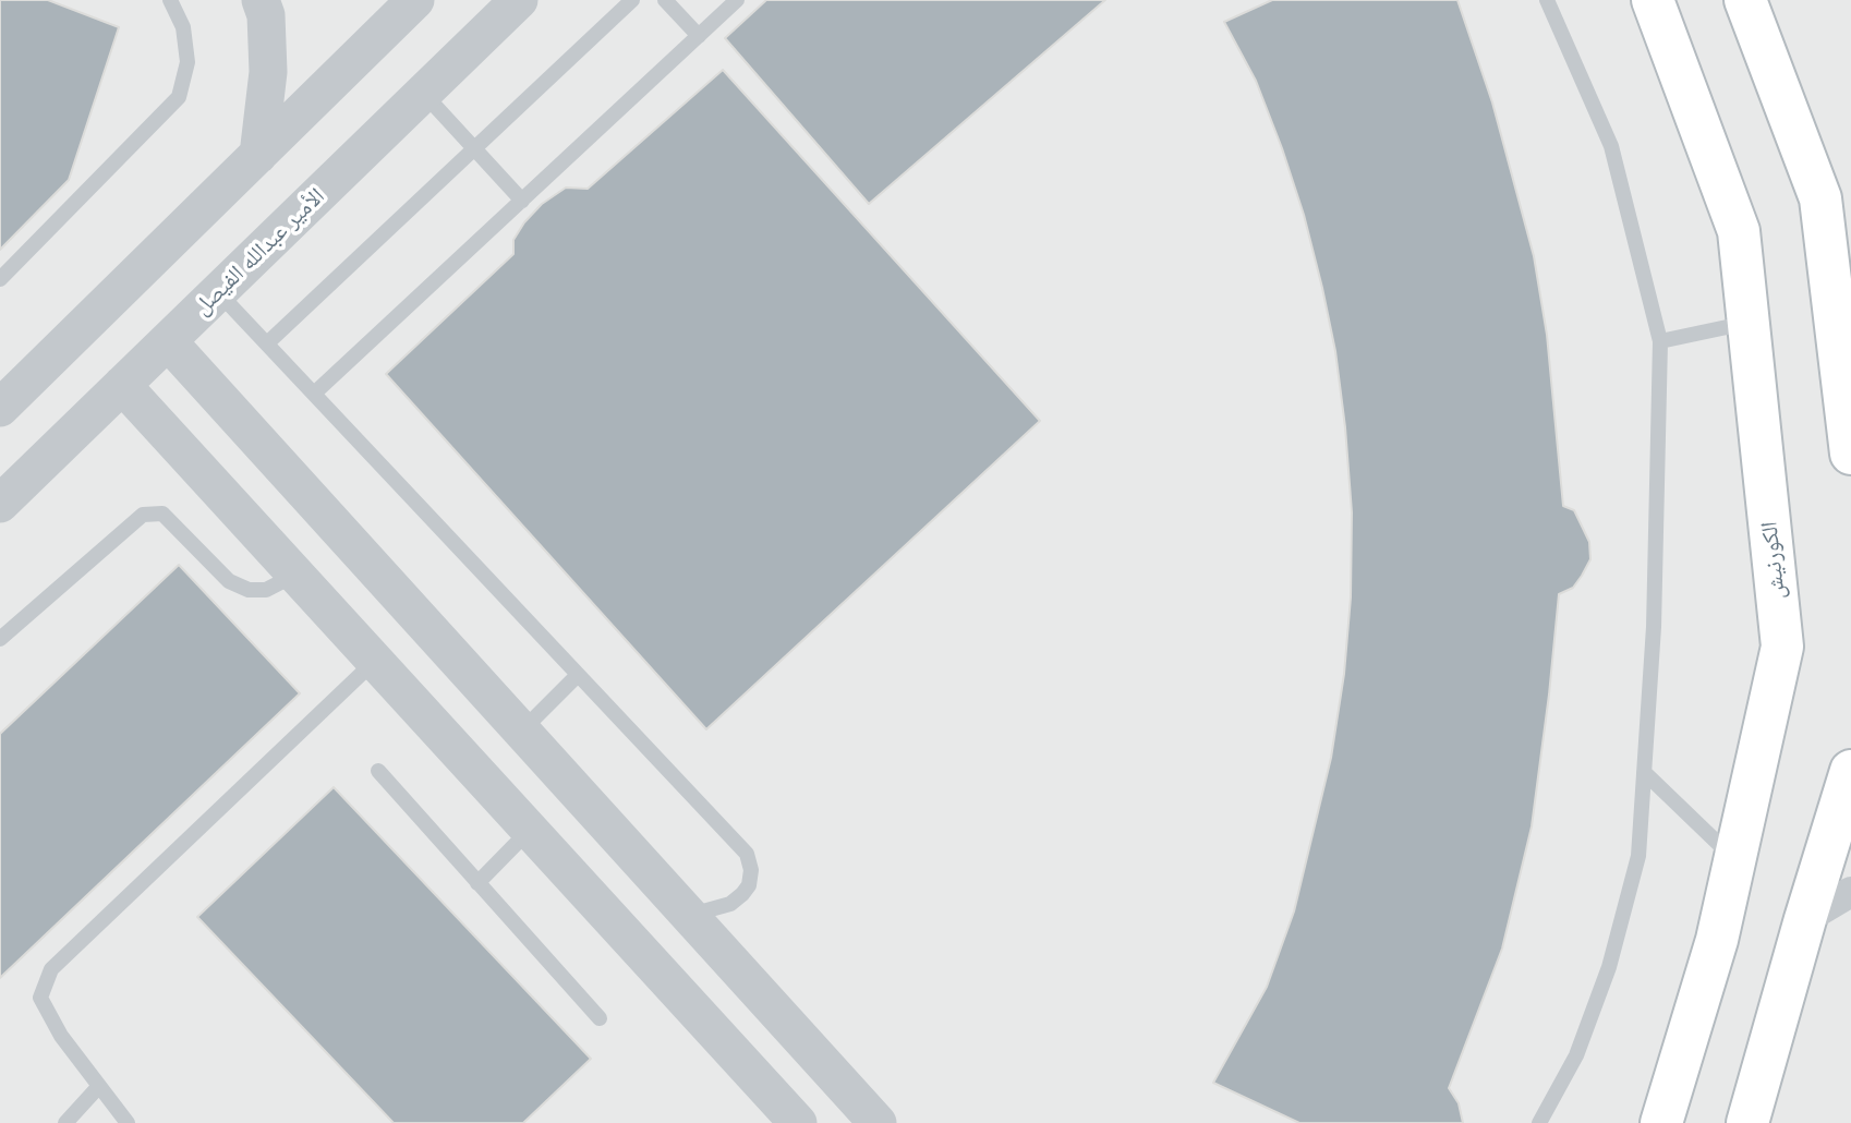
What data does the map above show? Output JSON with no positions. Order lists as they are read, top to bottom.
{
  "streets": {
    "main road": ["الكورنيش"],
    "street": ["الأمير عبدالله الفيصل"]
  }
}
